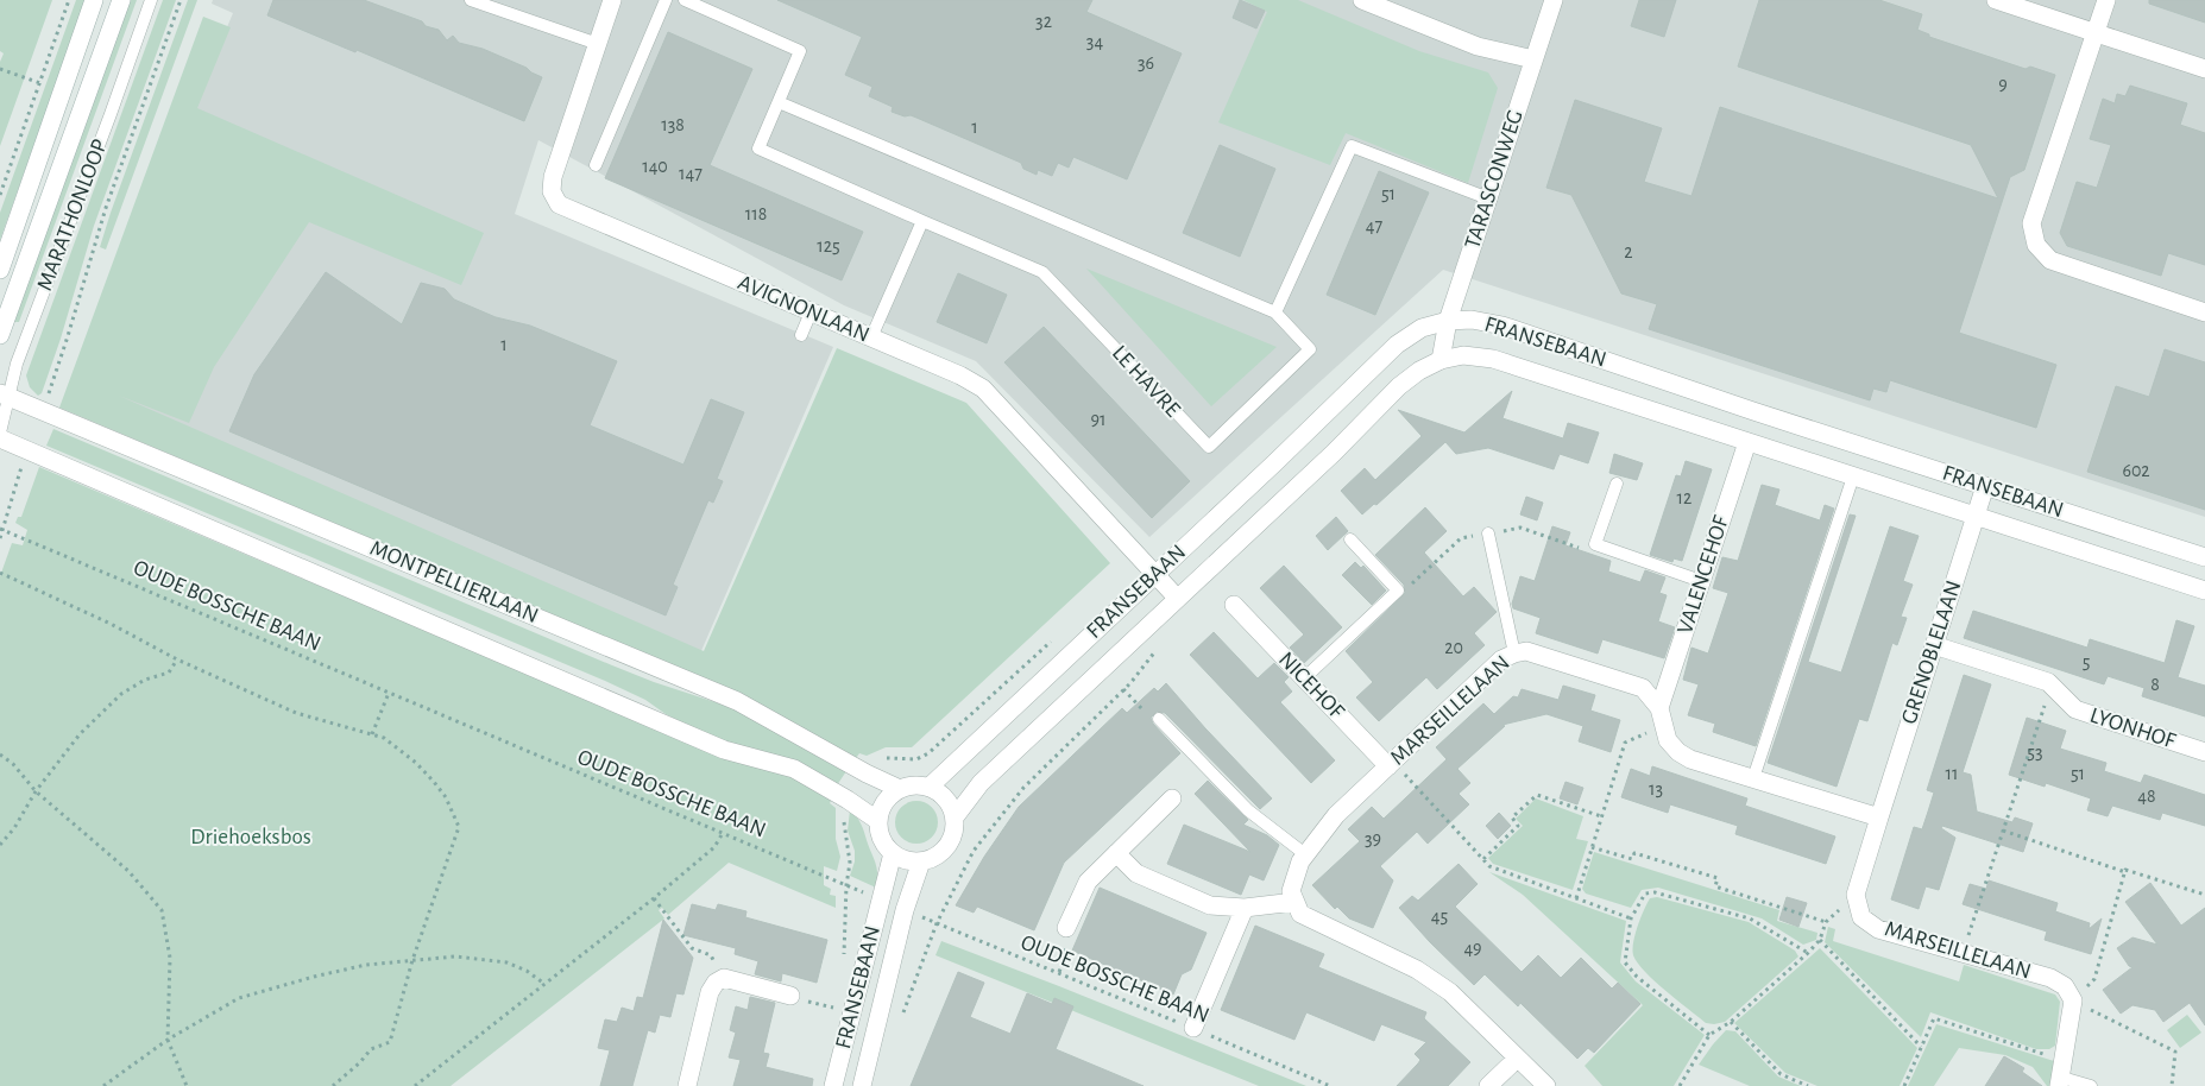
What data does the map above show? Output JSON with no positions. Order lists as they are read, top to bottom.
{
  "streets": {
    "street": [
      "TARASCONWEG",
      "MARATHONLOOP",
      "AVIGNONLAAN",
      "FRANSEBAAN",
      "VALENCEHOF",
      "MONTPELLIERLAAN",
      "GRENOBLELAAN",
      "NICEHOF",
      "MARSEILLELAAN",
      "LYONHOF"
    ],
    "lane": ["LE HAVRE"],
    "path": ["OUDE BOSSCHE BAAN"]
  },
  "crossings": [
    ["TARASCONWEG", "FRANSEBAAN"],
    ["MARATHONLOOP", "MONTPELLIERLAAN"],
    ["AVIGNONLAAN", "FRANSEBAAN"],
    ["FRANSEBAAN", "VALENCEHOF"],
    ["FRANSEBAAN", "MONTPELLIERLAAN"],
    ["FRANSEBAAN", "OUDE BOSSCHE BAAN"],
    ["FRANSEBAAN", "GRENOBLELAAN"],
    ["VALENCEHOF", "MARSEILLELAAN"],
    ["GRENOBLELAAN", "LYONHOF"],
    ["NICEHOF", "MARSEILLELAAN"]
  ],
  "parks": ["Driehoeksbos"],
  "house_numbers": [
    "32",
    "34",
    "36",
    "9",
    "138",
    "1",
    "140",
    "147",
    "51",
    "118",
    "47",
    "125",
    "2",
    "1",
    "91",
    "602",
    "12",
    "20",
    "5",
    "8",
    "53",
    "11",
    "51",
    "13",
    "48",
    "39",
    "45",
    "49"
  ]
}
